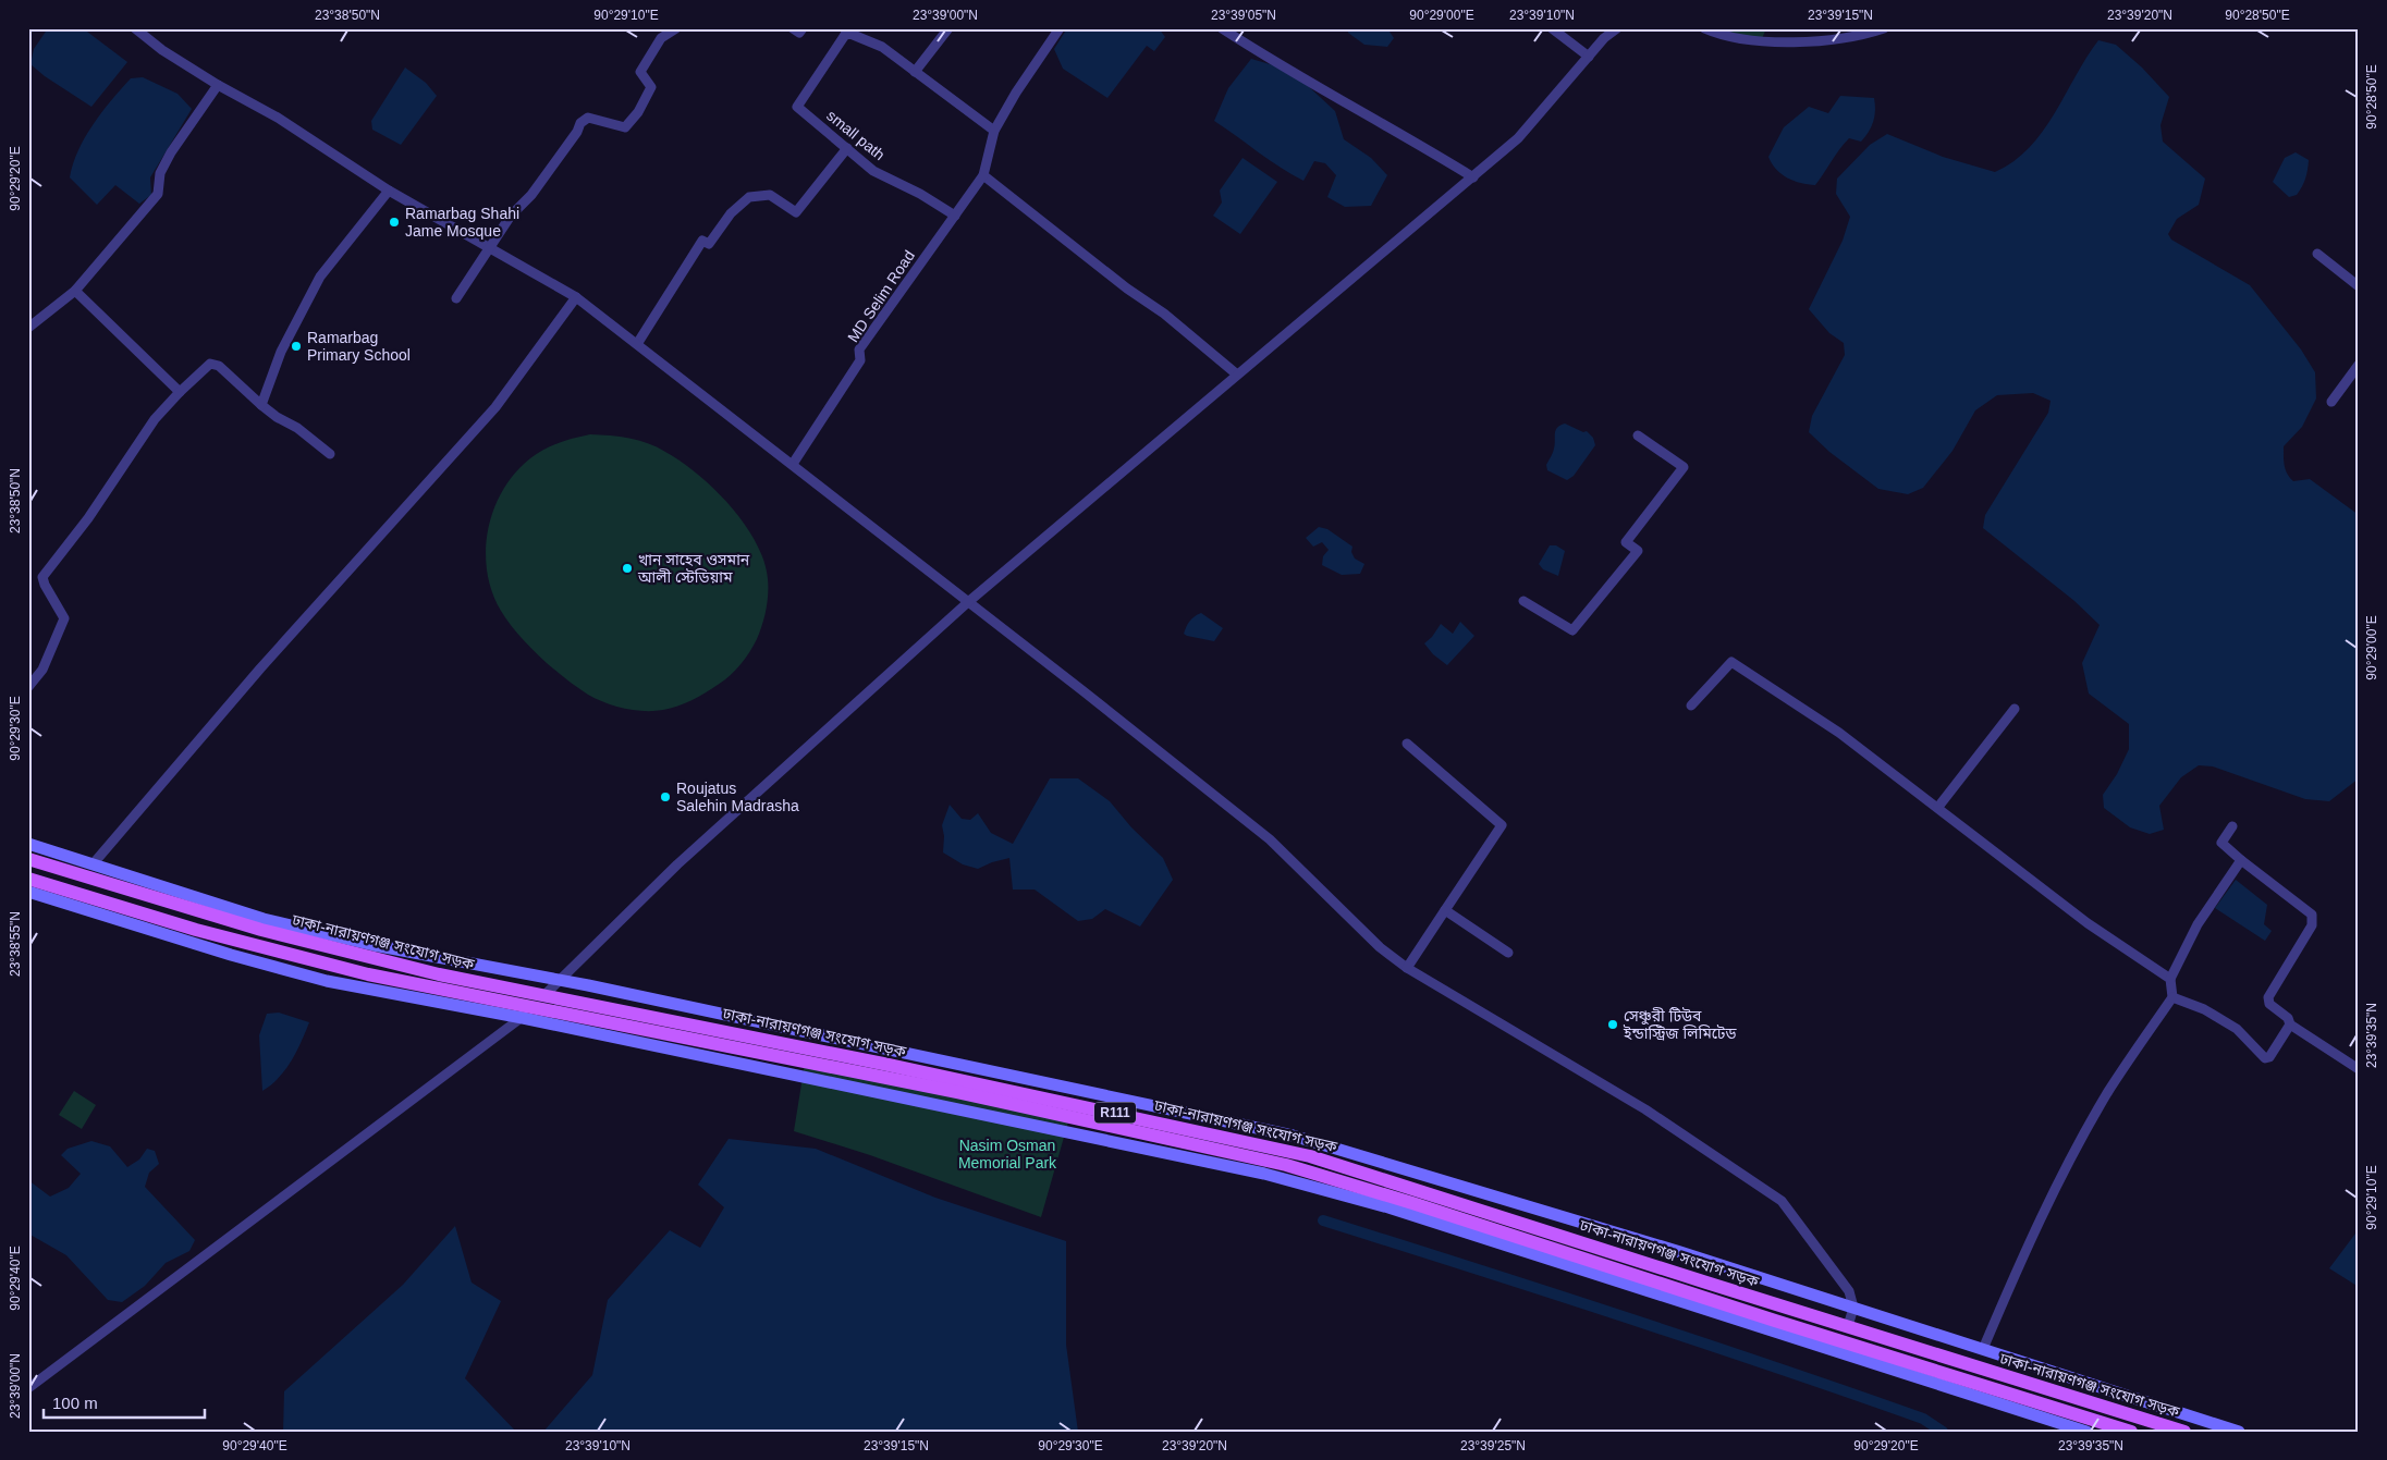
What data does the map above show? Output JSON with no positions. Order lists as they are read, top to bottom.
{
  "streets": {
    "main road": ["ঢাকা-নারায়ণগঞ্জ সংযোগ সড়ক", "R111"],
    "street": ["small path", "MD Selim Road"]
  },
  "crossings": [
    ["small path", "MD Selim Road"]
  ],
  "parks": ["Nasim Osman Memorial Park"],
  "places": [
    "Ramarbag Shahi Jame Mosque",
    "Ramarbag Primary School",
    "খান সাহেব ওসমান আলী স্টেডিয়াম",
    "Roujatus Salehin Madrasha",
    "সেঞ্চুরী টিউব ইন্ডাস্ট্রিজ লিমিটেড"
  ],
  "scale_bar": "100 m",
  "coordinates": [
    "23°38'50\"N",
    "90°29'10\"E",
    "23°39'00\"N",
    "23°39'05\"N",
    "90°29'00\"E",
    "23°39'10\"N",
    "23°39'15\"N",
    "23°39'20\"N",
    "90°28'50\"E",
    "90°29'20\"E",
    "90°29'30\"E",
    "23°38'55\"N",
    "23°39'35\"N",
    "90°29'40\"E",
    "23°39'25\"N"
  ]
}
